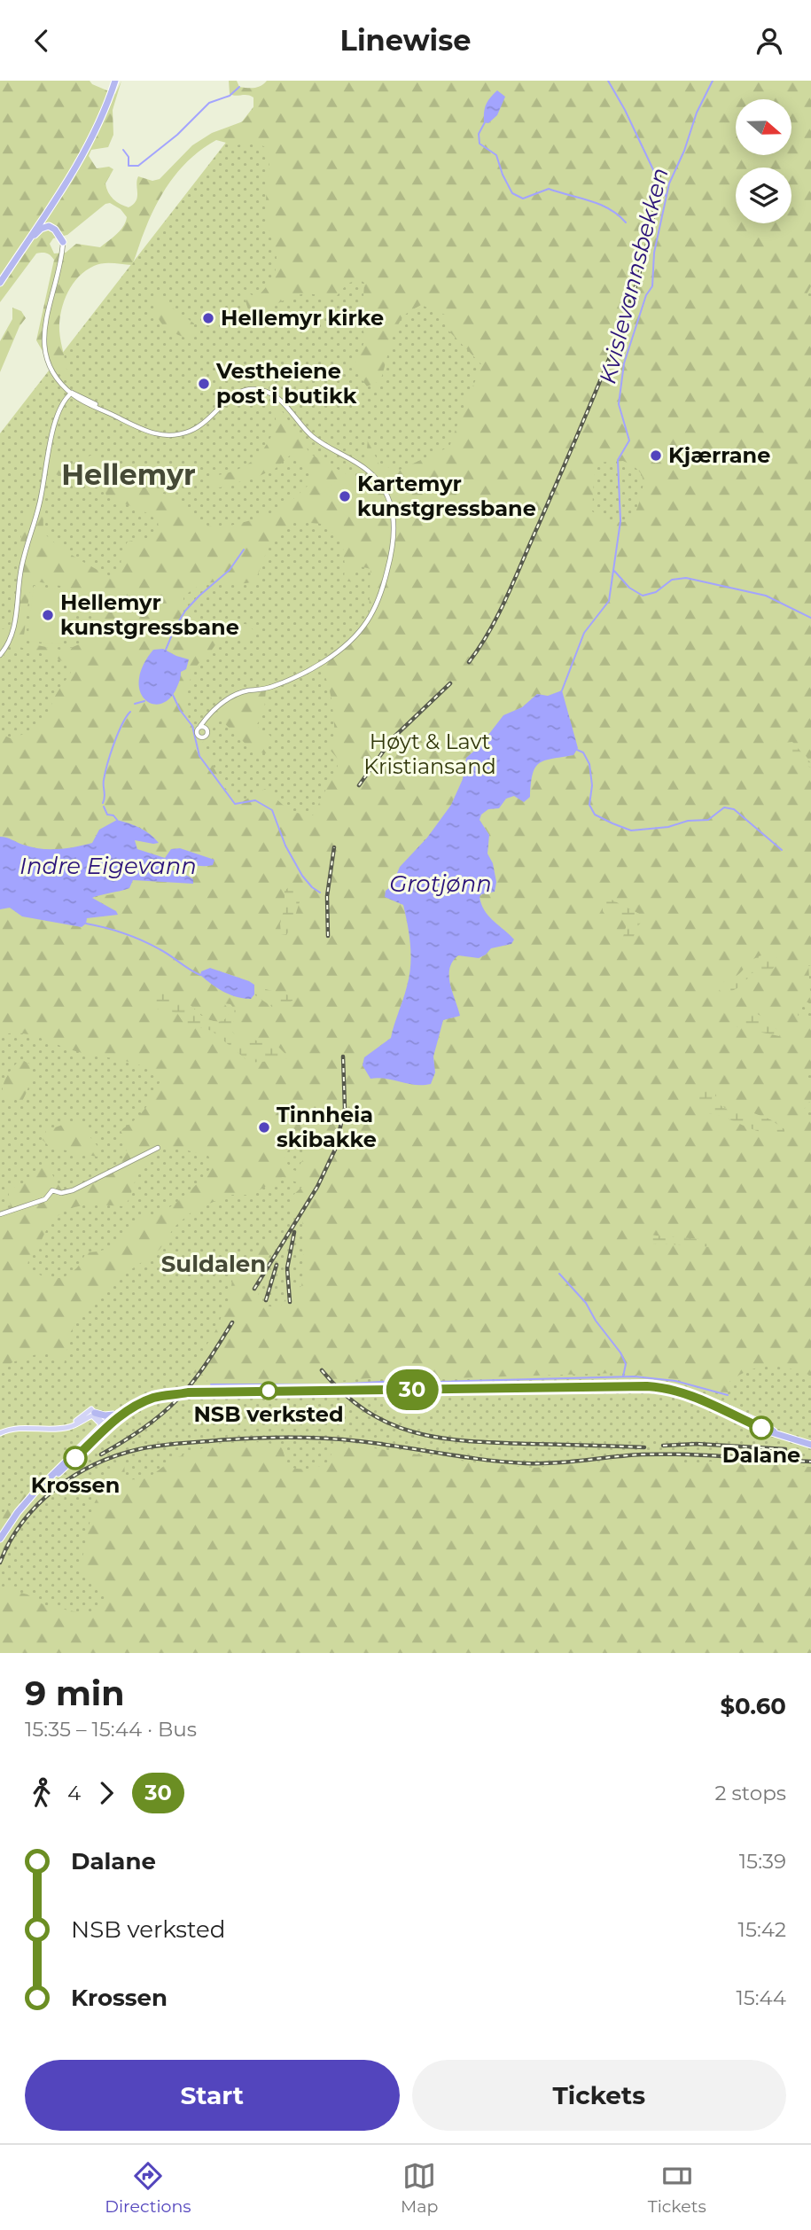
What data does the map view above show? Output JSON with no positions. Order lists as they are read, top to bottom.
{
  "districts": ["Hellemyr", "Suldalen"],
  "water": ["Kvislevannsbekken", "Indre Eigevann", "Grotjønn"],
  "parks": ["Høyt & Lavt Kristiansand"],
  "places": [
    "Hellemyr kirke",
    "Vestheiene post i butikk",
    "Kjærrane",
    "Kartemyr kunstgressbane",
    "Hellemyr kunstgressbane",
    "Tinnheia skibakke",
    "NSB verksted",
    "Dalane",
    "Krossen"
  ],
  "lines": ["bus line 30"],
  "north": "right",
  "page": {
    "header": "Linewise",
    "on_map": "30",
    "heading": ["9 min", "15:35 – 15:44 · Bus", "$0.60"],
    "legs": ["4", "30", "2 stops"],
    "list": [
      {
        "name": "Dalane",
        "value": "15:39"
      },
      {
        "name": "NSB verksted",
        "value": "15:42"
      },
      {
        "name": "Krossen",
        "value": "15:44"
      }
    ],
    "buttons": ["Start", "Tickets"],
    "tabs": ["Directions", "Map", "Tickets"]
  }
}
